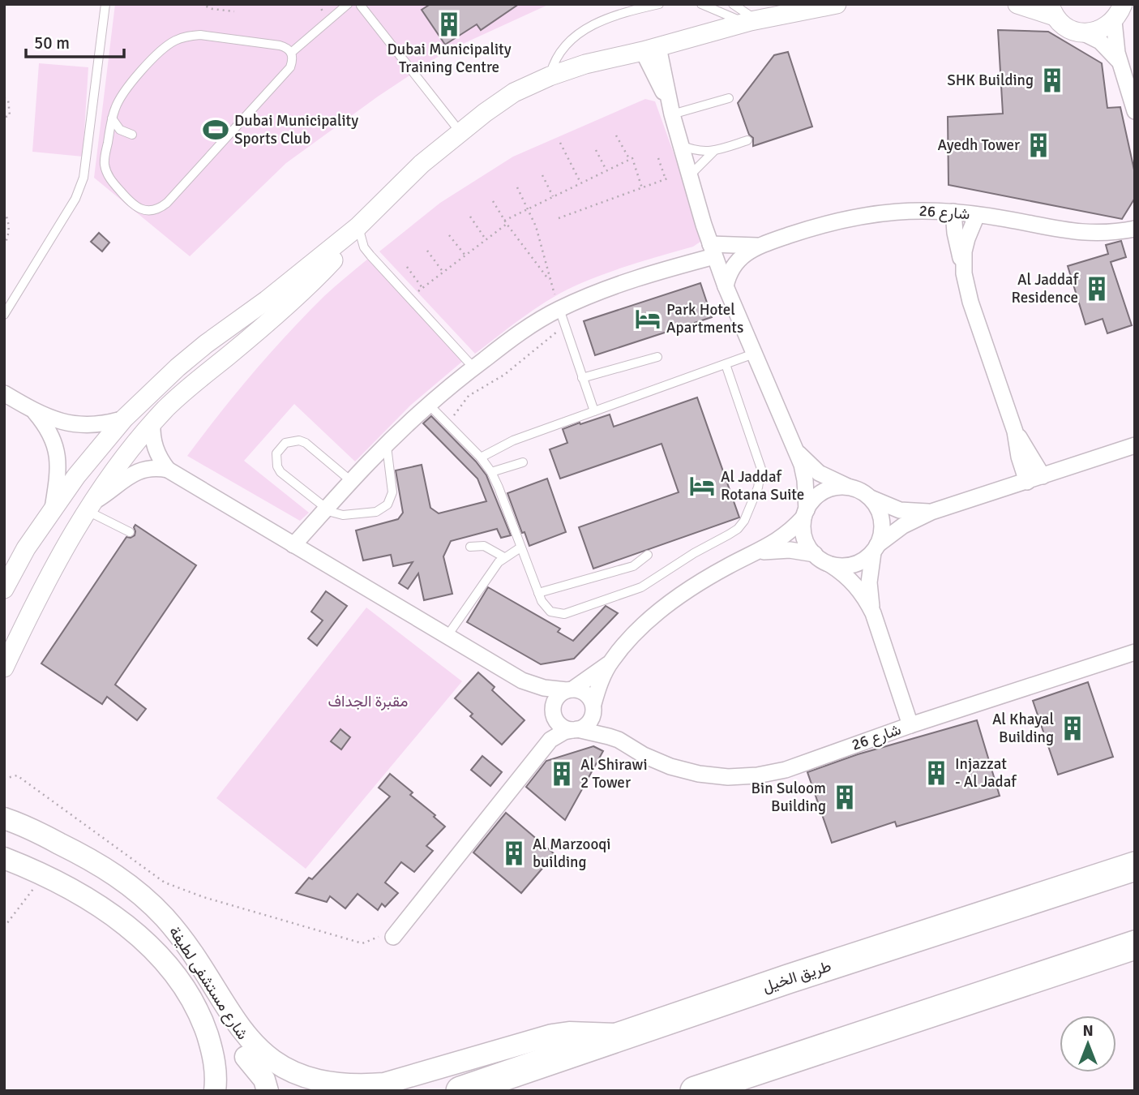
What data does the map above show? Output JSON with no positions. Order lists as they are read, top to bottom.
{
  "streets": {
    "highway": ["طريق الخيل"],
    "main road": ["شارع مستشفى لطيفة"],
    "street": ["شارع 26"]
  },
  "crossings": [
    ["طريق الخيل", "شارع مستشفى لطيفة"]
  ],
  "parks": ["مقبرة الجداف"],
  "places": {
    "building": [
      "Dubai Municipality Training Centre",
      "SHK Building",
      "Ayedh Tower",
      "Al Jaddaf Residence",
      "Al Khayal Building",
      "Injazzat - Al Jadaf",
      "Al Shirawi 2 Tower",
      "Bin Suloom Building",
      "Al Marzooqi building"
    ],
    "sports": ["Dubai Municipality Sports Club"],
    "hotel": ["Park Hotel Apartments", "Al Jaddaf Rotana Suite"]
  },
  "scale_bar": "50 m",
  "north": "top"
}
